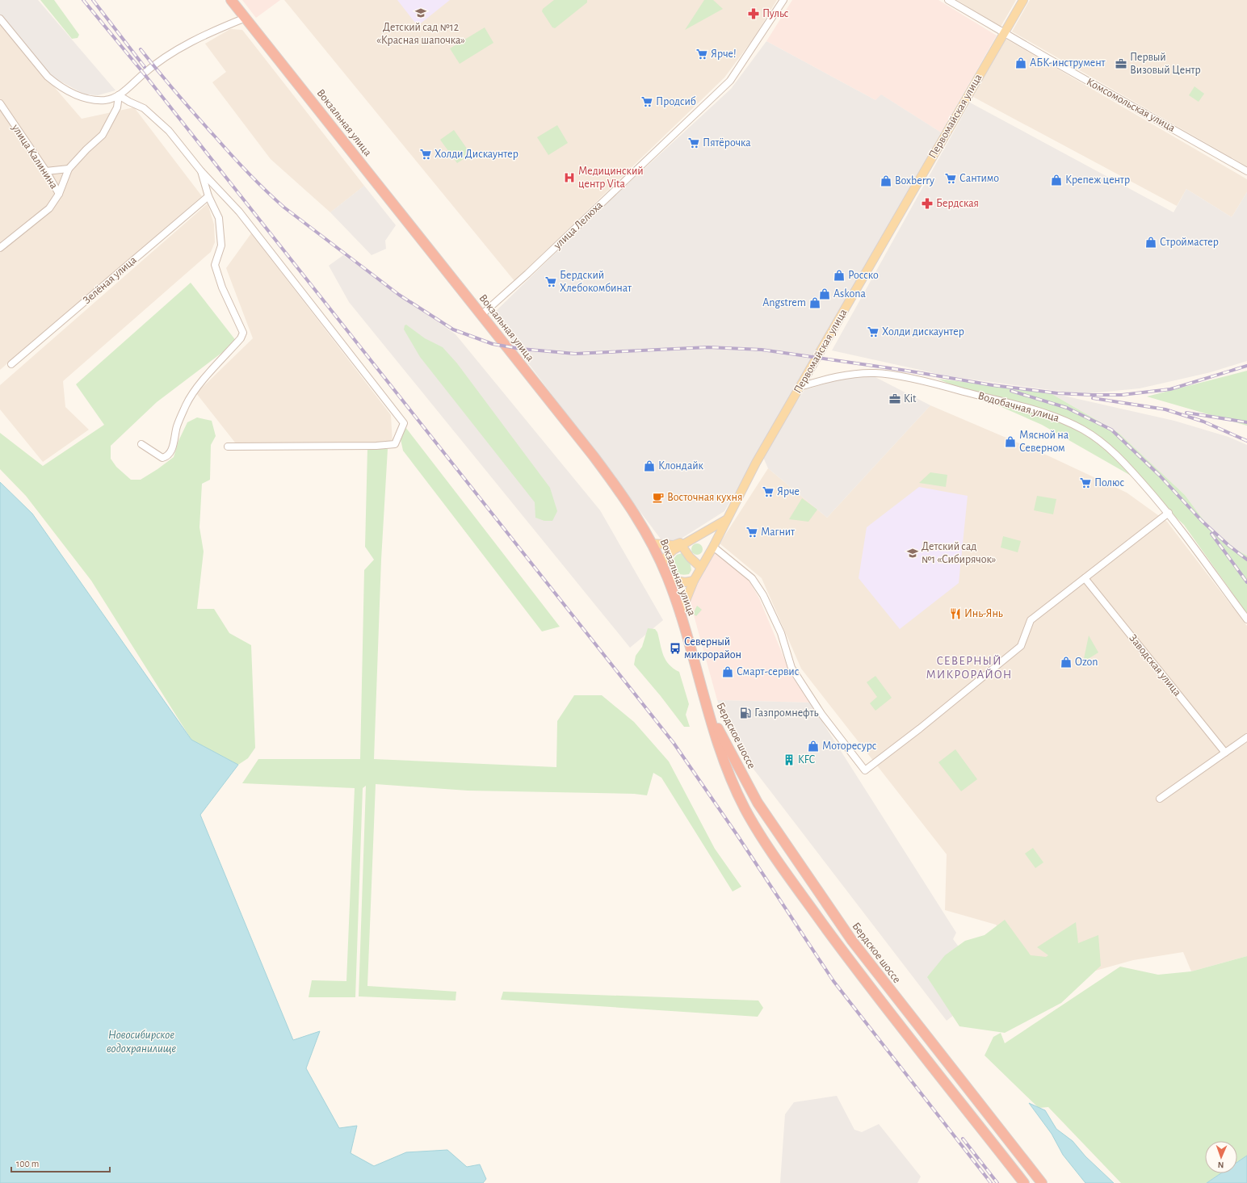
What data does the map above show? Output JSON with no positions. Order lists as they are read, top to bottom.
{
  "streets": {
    "highway": ["Вокзальная улица", "Бердское шоссе"],
    "main road": ["Первомайская улица"],
    "street": [
      "Комсомольская улица",
      "улица Калинина",
      "улица Лелюха",
      "Зелёная улица",
      "Водобачная улица",
      "Заводская улица"
    ]
  },
  "crossings": [
    ["Комсомольская улица", "Первомайская улица"],
    ["Первомайская улица", "Вокзальная улица"],
    ["Первомайская улица", "Водобачная улица"],
    ["Вокзальная улица", "улица Лелюха"],
    ["Вокзальная улица", "Бердское шоссе"]
  ],
  "districts": ["СЕВЕРНЫЙ МИКРОРАЙОН"],
  "water": ["Новосибирское водохранилище"],
  "places": {
    "school or university": ["Детский сад №12 «Красная шапочка»", "Детский сад №1 «Сибирячок»"],
    "pharmacy": ["Пульс", "Бердская"],
    "supermarket": [
      "Ярче!",
      "Продсиб",
      "Пятёрочка",
      "Холди Дискаунтер",
      "Сантимо",
      "Бердский Хлебокомбинат",
      "Холди дискаунтер",
      "Полюс",
      "Ярче",
      "Магнит"
    ],
    "shop": [
      "АБК-инструмент",
      "Крепеж центр",
      "Boxberry",
      "Строймастер",
      "Росско",
      "Askona",
      "Angstrem",
      "Мясной на Северном",
      "Клондайк",
      "Ozon",
      "Смарт-сервис",
      "Моторесурс"
    ],
    "office": ["Первый Визовый Центр", "Kit"],
    "hospital": ["Медицинский центр Vita"],
    "cafe": ["Восточная кухня"],
    "restaurant": ["Инь-Янь"],
    "bus stop": ["Северный микрорайон"],
    "fuel station": ["Газпромнефть"],
    "building": ["KFC"]
  },
  "scale_bar": "100 m",
  "north": "bottom"
}
